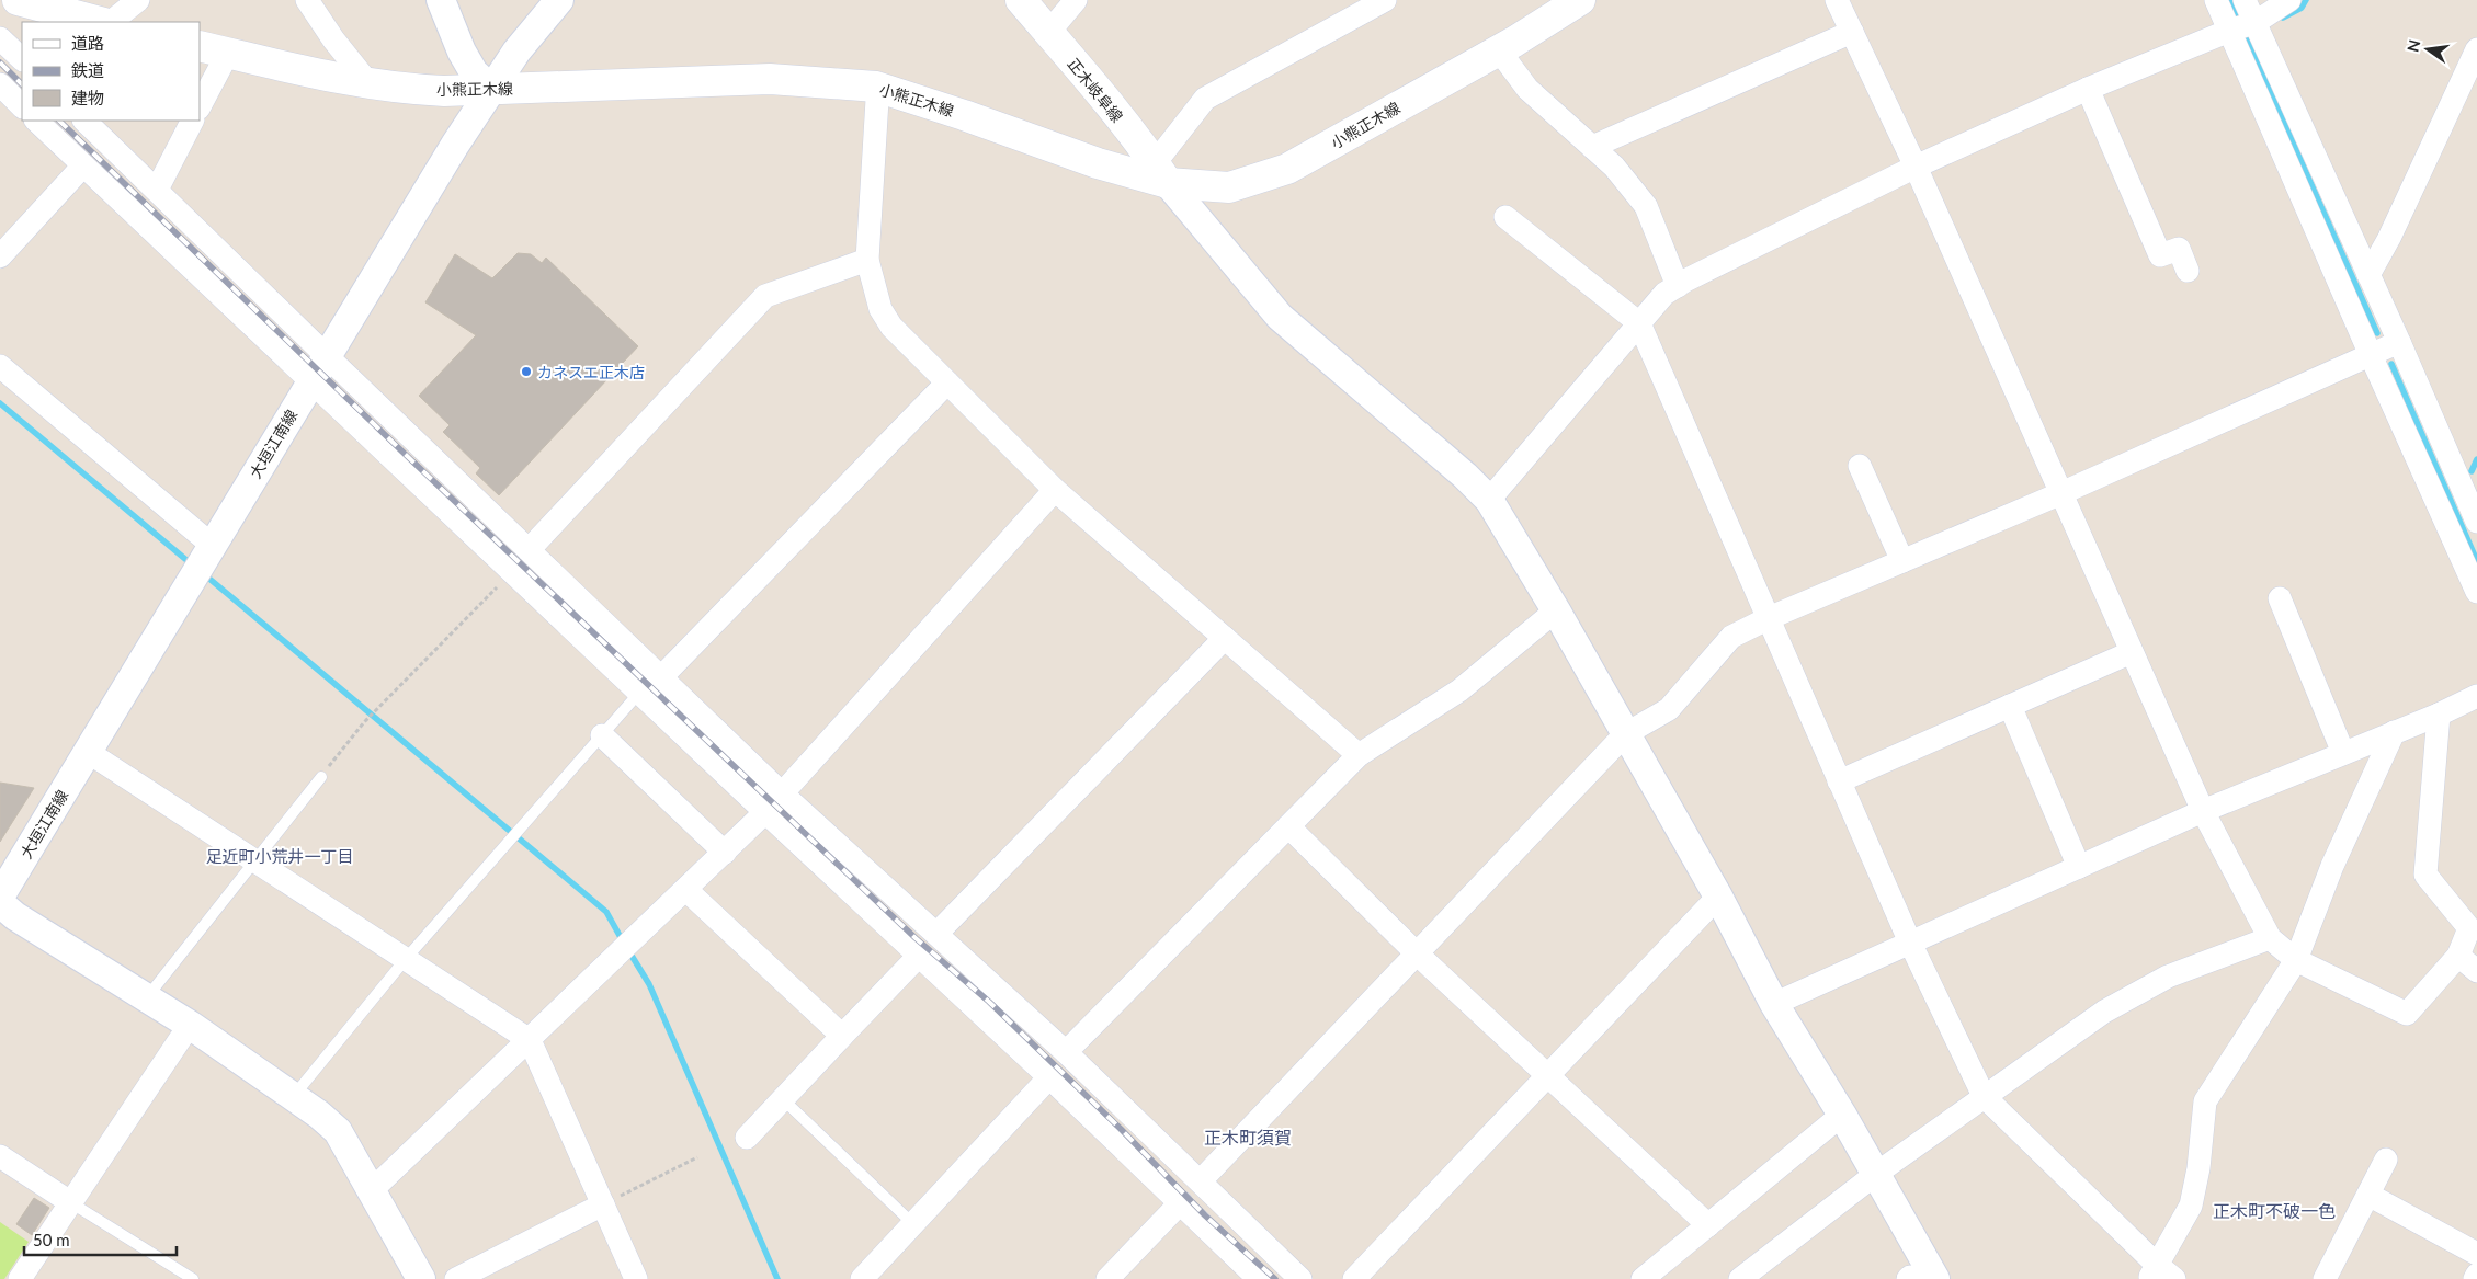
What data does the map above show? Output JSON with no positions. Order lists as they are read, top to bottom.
{
  "streets": {
    "main road": ["小熊正木線", "正木岐阜線"],
    "street": ["大垣江南線"]
  },
  "crossings": [
    ["小熊正木線", "正木岐阜線"],
    ["小熊正木線", "大垣江南線"]
  ],
  "districts": ["足近町小荒井一丁目", "正木町須賀", "正木町不破一色"],
  "places": ["カネスエ正木店"],
  "legend": ["道路", "鉄道", "建物"],
  "scale_bar": "50 m",
  "north": "left"
}
